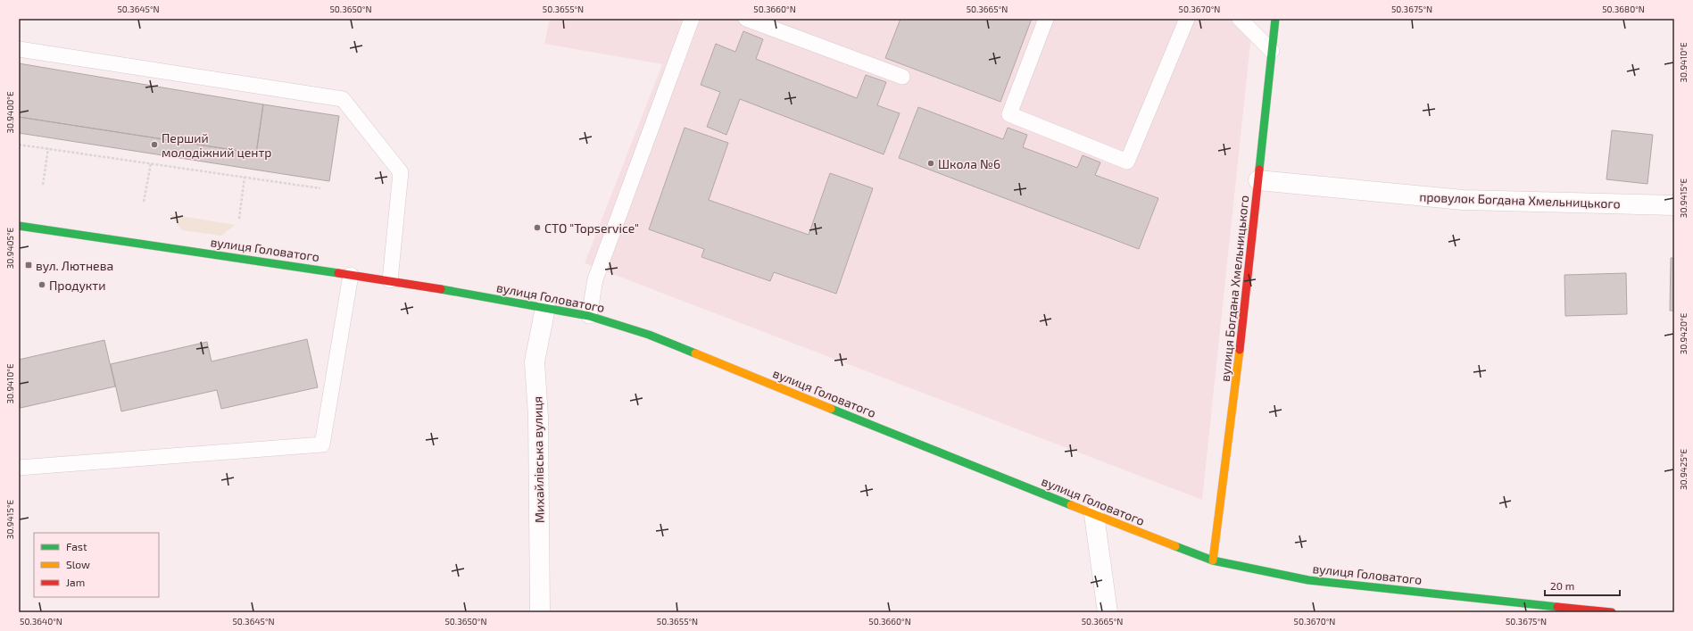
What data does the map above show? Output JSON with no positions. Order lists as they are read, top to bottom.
{
  "streets": {
    "main road": ["вулиця Головатого", "вулиця Богдана Хмельницького"],
    "street": ["провулок Богдана Хмельницького", "Михайлівська вулиця"]
  },
  "crossings": [
    ["провулок Богдана Хмельницького", "вулиця Богдана Хмельницького"],
    ["вулиця Головатого", "вулиця Богдана Хмельницького"],
    ["вулиця Головатого", "Михайлівська вулиця"]
  ],
  "places": {
    "other": [
      "Перший молодіжний центр",
      "Школа №6",
      "СТО \"Topservice\"",
      "Продукти"
    ],
    "transit": ["вул. Лютнева"]
  },
  "legend": ["Fast", "Slow", "Jam"],
  "scale_bar": "20 m",
  "coordinates": [
    "50.3645°N",
    "50.3650°N",
    "50.3655°N",
    "50.3660°N",
    "50.3665°N",
    "50.3670°N",
    "50.3675°N",
    "50.3680°N",
    "30.9410°E",
    "30.9400°E",
    "30.9415°E",
    "30.9405°E",
    "30.9420°E",
    "30.9425°E",
    "50.3640°N"
  ]
}
